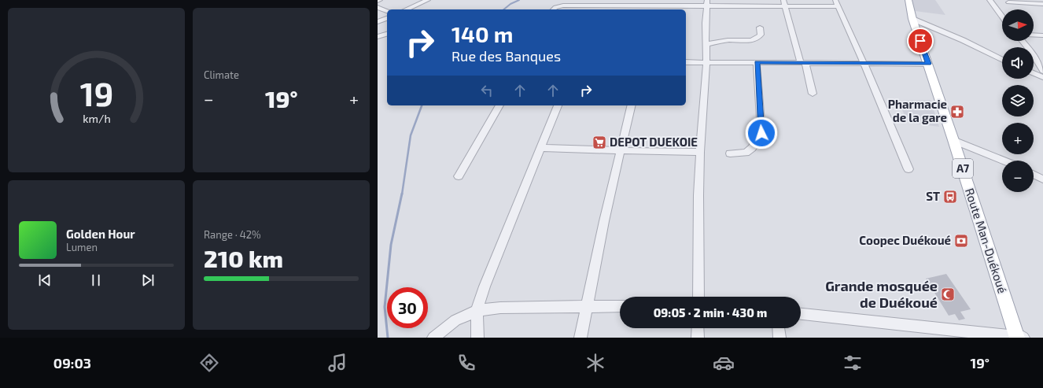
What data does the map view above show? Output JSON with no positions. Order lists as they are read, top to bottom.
{
  "streets": {
    "main road": ["A7", "Route Man-Duékoué"]
  },
  "places": {
    "pharmacy": ["Pharmacie de la gare"],
    "supermarket": ["DEPOT DUEKOIE"],
    "bus stop": ["ST"],
    "bank": ["Coopec Duékoué"],
    "mosque": ["Grande mosquée de Duékoué"]
  },
  "north": "right",
  "page": {
    "tile": [
      "Climate",
      ["Range · 42%", "210 km"]
    ],
    "map_buttons": ["+", "−"],
    "turn": ["140 m", "Rue des Banques"],
    "heat": ["−", "19°", "+"],
    "song": ["Golden Hour", "Lumen"],
    "limit": "30",
    "trip": "09:05 · 2 min · 430 m",
    "tabs": ["09:03", "19°"],
    "gauge": ["19", "km/h"]
  }
}
